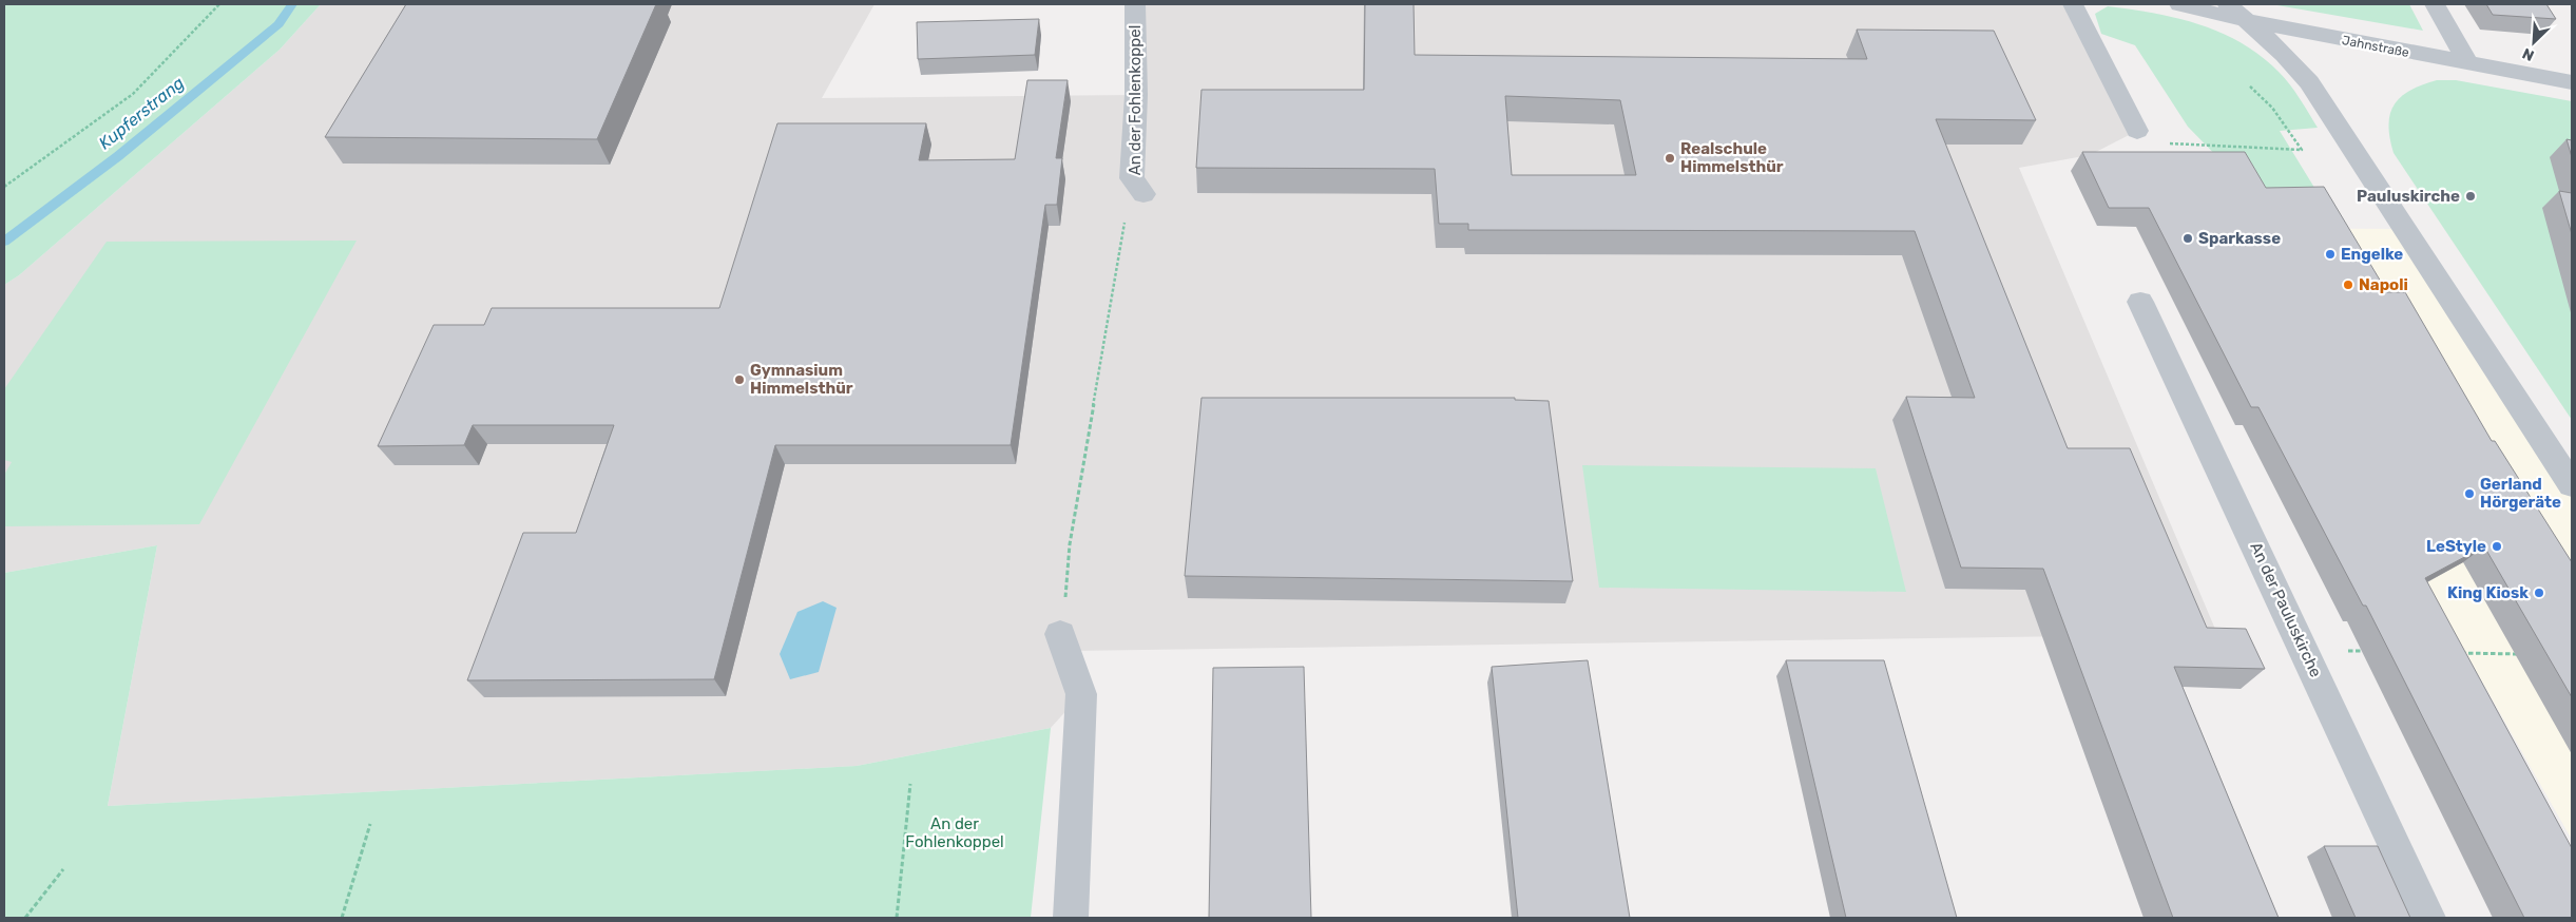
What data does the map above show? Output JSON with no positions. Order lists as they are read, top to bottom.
{
  "streets": {
    "street": ["Jahnstraße", "An der Fohlenkoppel", "An der Pauluskirche"]
  },
  "water": ["Kupferstrang"],
  "parks": ["An der Fohlenkoppel"],
  "places": [
    "Realschule Himmelsthür",
    "Pauluskirche",
    "Sparkasse",
    "Engelke",
    "Napoli",
    "Gymnasium Himmelsthür",
    "Gerland Hörgeräte",
    "LeStyle",
    "King Kiosk"
  ],
  "north": "bottom left"
}
